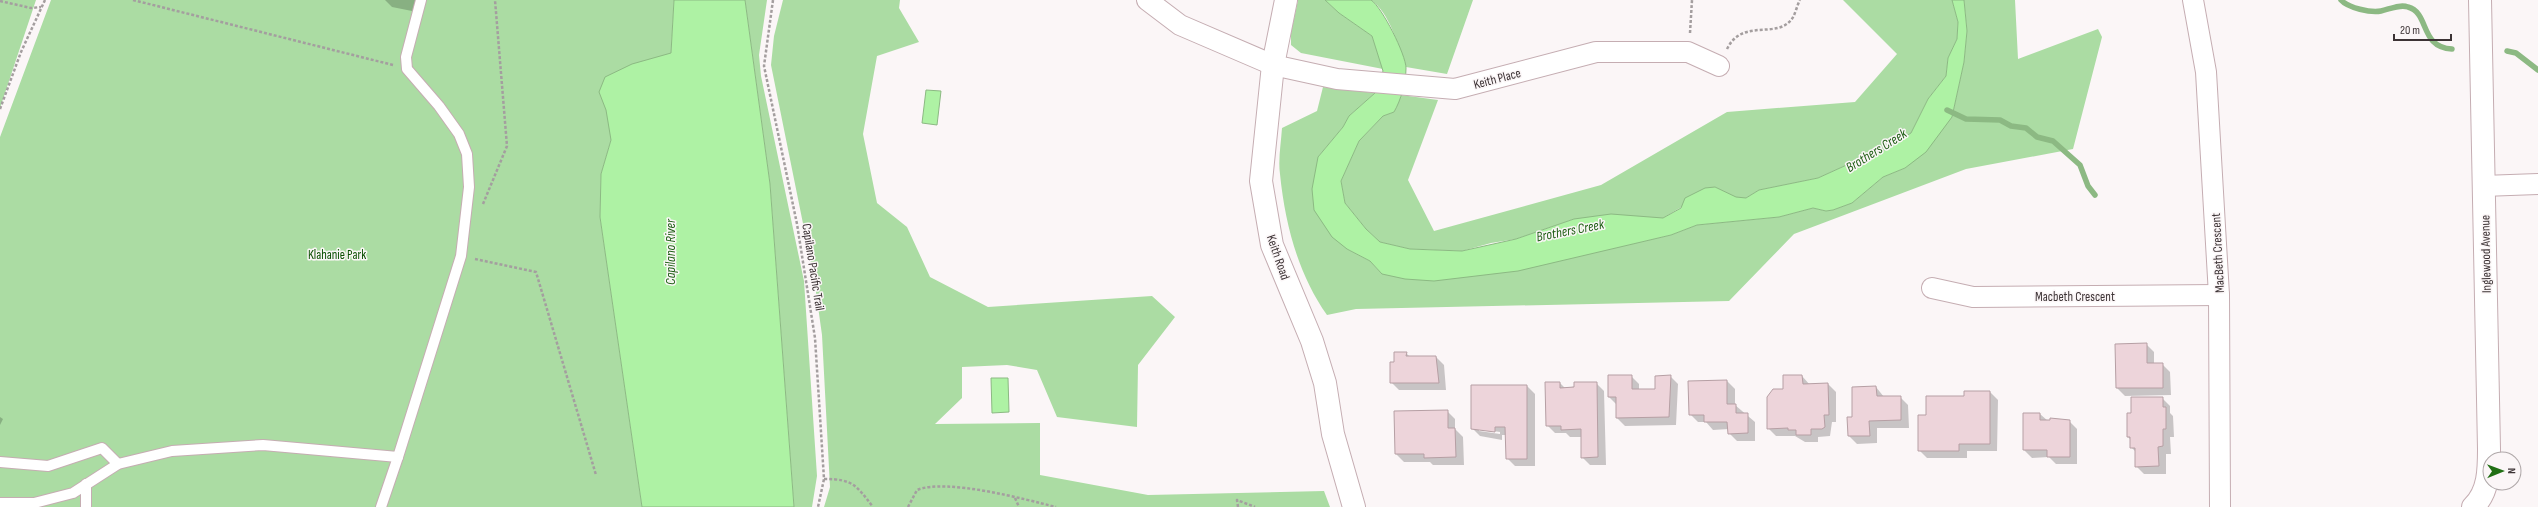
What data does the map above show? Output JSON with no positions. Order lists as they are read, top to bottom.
{
  "streets": {
    "street": [
      "Keith Place",
      "MacBeth Crescent",
      "Inglewood Avenue",
      "Keith Road",
      "Macbeth Crescent"
    ],
    "path": ["Capilano Pacific Trail"]
  },
  "crossings": [
    ["Keith Place", "Keith Road"],
    ["MacBeth Crescent", "Macbeth Crescent"]
  ],
  "water": ["Brothers Creek", "Capilano River"],
  "parks": ["Klahanie Park"],
  "scale_bar": "20 m",
  "north": "right"
}
